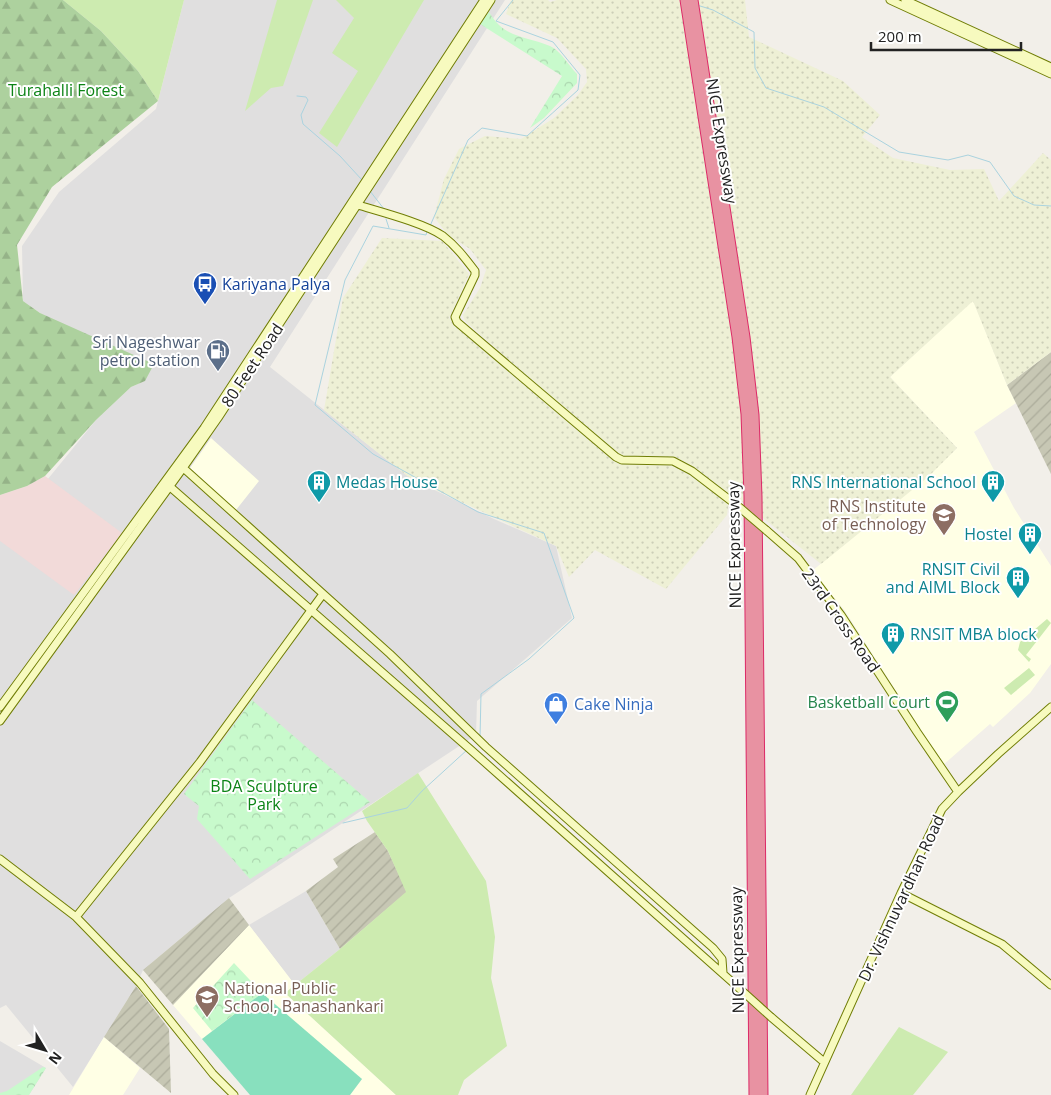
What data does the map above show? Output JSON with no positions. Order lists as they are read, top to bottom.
{
  "streets": {
    "highway": ["NICE Expressway"],
    "main road": ["80 Feet Road", "23rd Cross Road", "Dr. Vishnuvardhan Road"]
  },
  "crossings": [
    ["80 Feet Road", "23rd Cross Road"],
    ["23rd Cross Road", "Dr. Vishnuvardhan Road"]
  ],
  "parks": ["Turahalli Forest", "BDA Sculpture Park"],
  "places": {
    "bus stop": ["Kariyana Palya"],
    "fuel station": ["Sri Nageshwar petrol station"],
    "building": [
      "Medas House",
      "RNS International School",
      "Hostel",
      "RNSIT Civil and AIML Block",
      "RNSIT MBA block"
    ],
    "school or university": ["RNS Institute of Technology", "National Public School, Banashankari"],
    "sports": ["Basketball Court"],
    "shop": ["Cake Ninja"]
  },
  "scale_bar": "200 m",
  "north": "bottom right"
}
